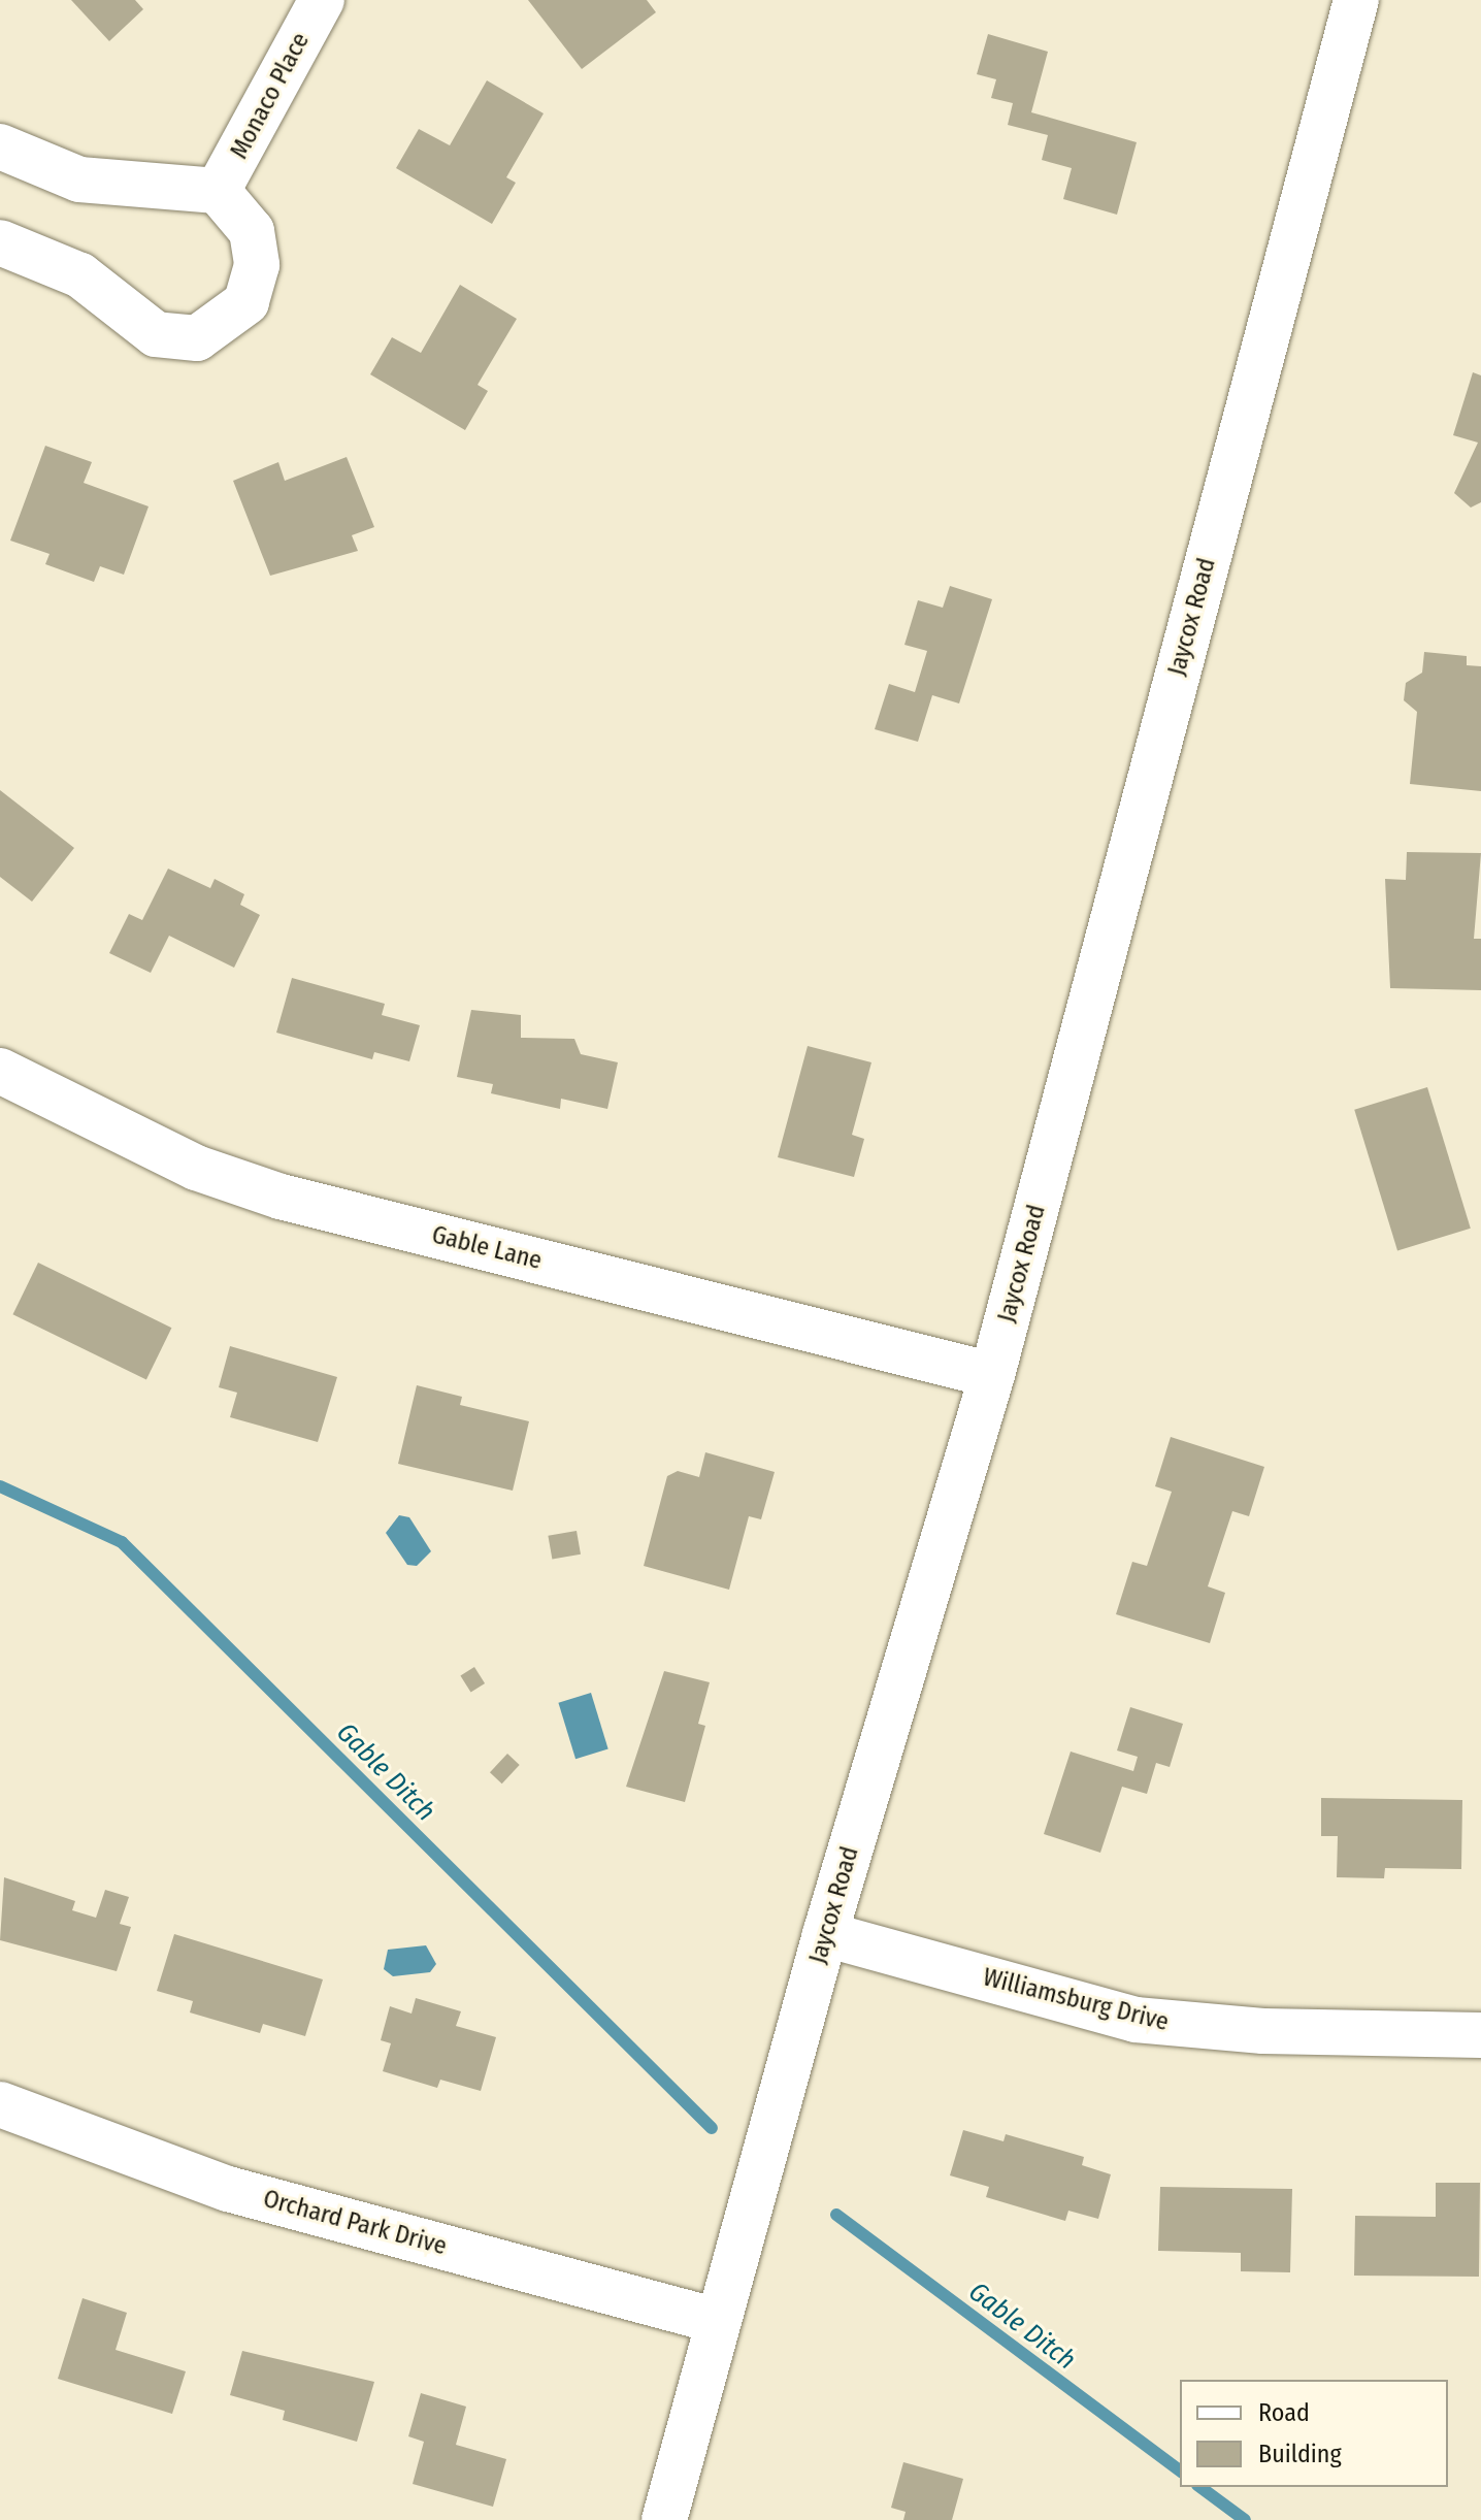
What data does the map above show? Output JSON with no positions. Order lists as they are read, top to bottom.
{
  "streets": {
    "street": [
      "Monaco Place",
      "Jaycox Road",
      "Gable Lane",
      "Williamsburg Drive",
      "Orchard Park Drive"
    ]
  },
  "crossings": [
    ["Jaycox Road", "Gable Lane"],
    ["Jaycox Road", "Williamsburg Drive"],
    ["Jaycox Road", "Orchard Park Drive"]
  ],
  "water": ["Gable Ditch"],
  "legend": ["Road", "Building"]
}
